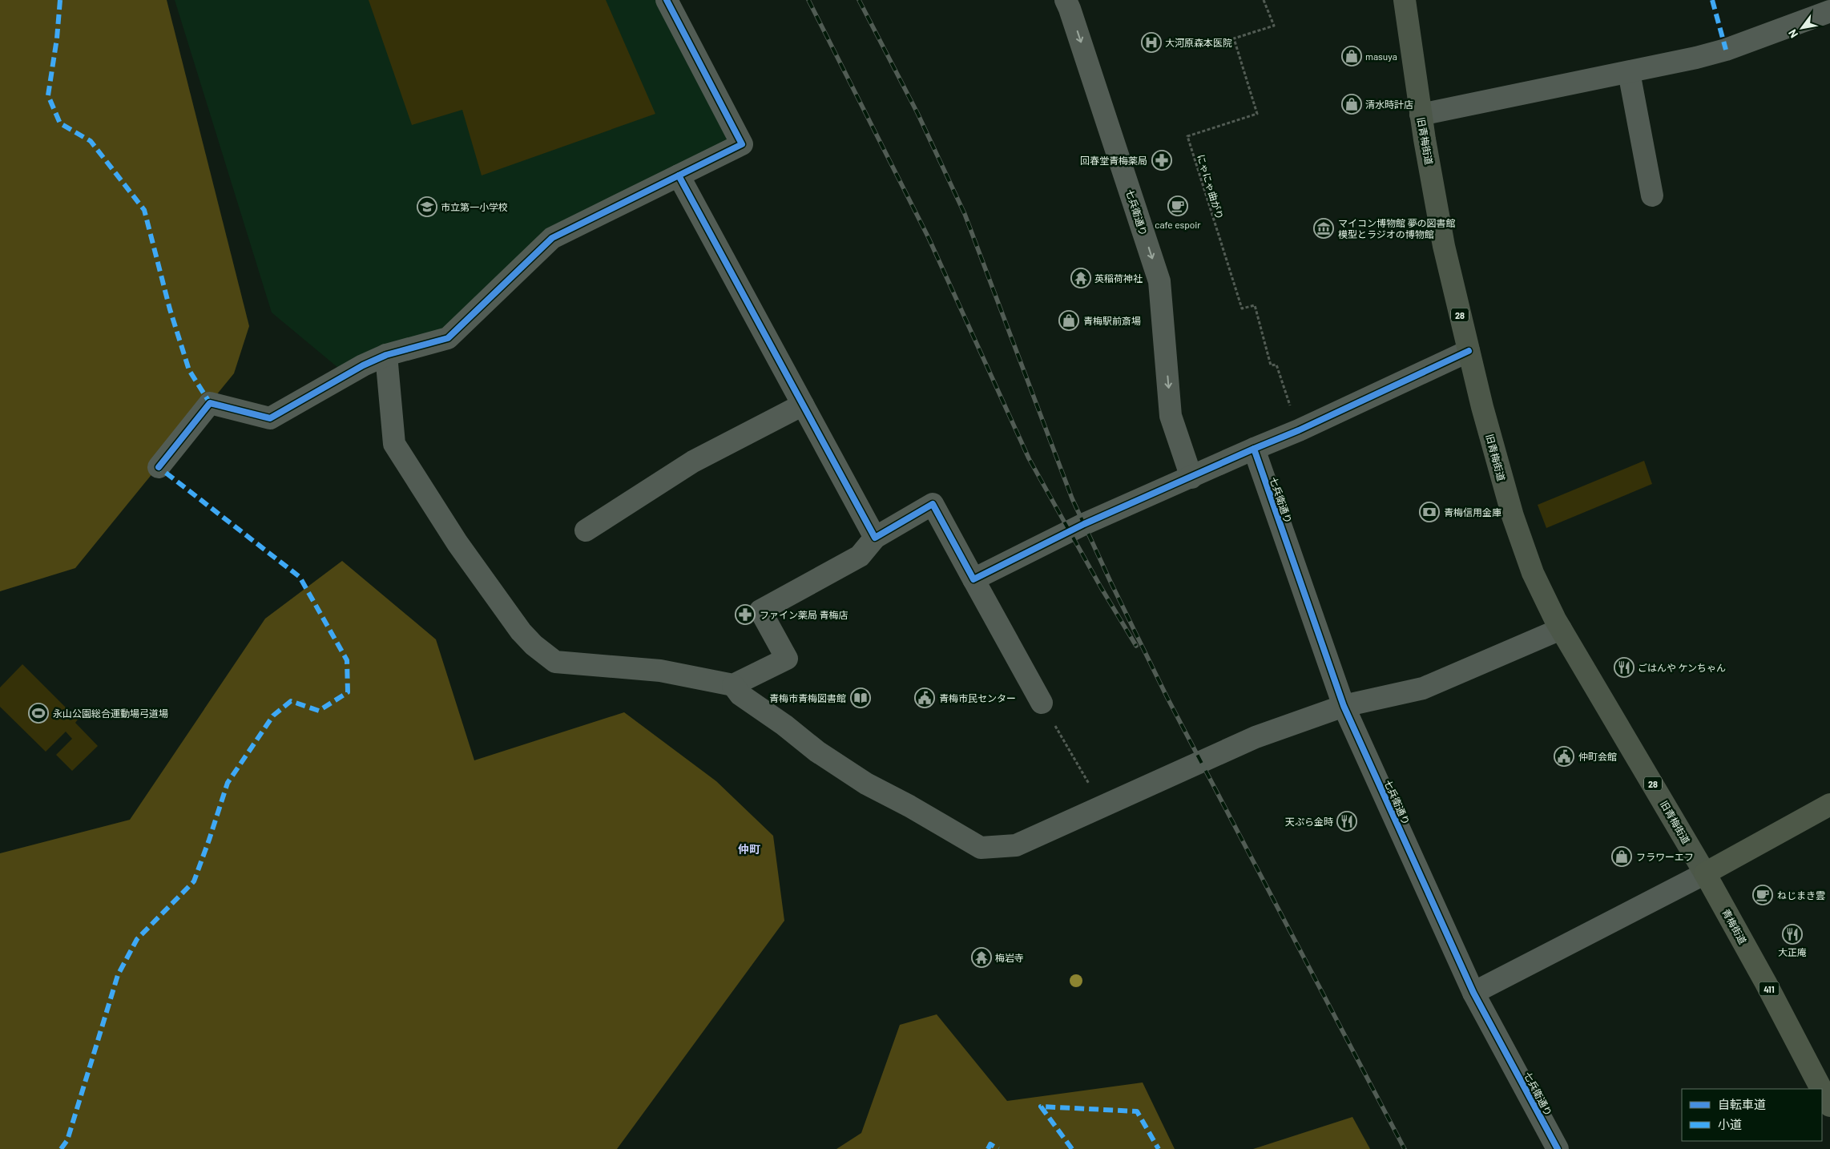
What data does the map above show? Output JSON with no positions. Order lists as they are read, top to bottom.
{
  "streets": {
    "highway": ["青梅街道", "411"],
    "main road": ["旧青梅街道", "28"],
    "street": ["七兵衛通り"],
    "path": ["にゃにゃ曲がり"]
  },
  "crossings": [
    ["旧青梅街道", "青梅街道"]
  ],
  "one_way": ["七兵衛通り"],
  "districts": ["仲町"],
  "places": {
    "hospital": ["大河原森本医院"],
    "shop": [
      "masuya",
      "清水時計店",
      "青梅駅前斎場",
      "フラワーエフ"
    ],
    "pharmacy": ["回春堂青梅薬局", "ファイン薬局 青梅店"],
    "cafe": ["cafe espoir", "ねじまき雲"],
    "school or university": ["市立第一小学校"],
    "museum": ["マイコン博物館 夢の図書館 模型とラジオの博物館"],
    "temple": ["英稲荷神社", "梅岩寺"],
    "bank": ["青梅信用金庫"],
    "restaurant": ["ごはんや ケンちゃん", "天ぷら金時", "大正庵"],
    "library": ["青梅市青梅図書館"],
    "public building": ["青梅市民センター", "仲町会館"],
    "sports": ["永山公園総合運動場弓道場"]
  },
  "legend": ["自転車道", "小道"],
  "north": "bottom left"
}
